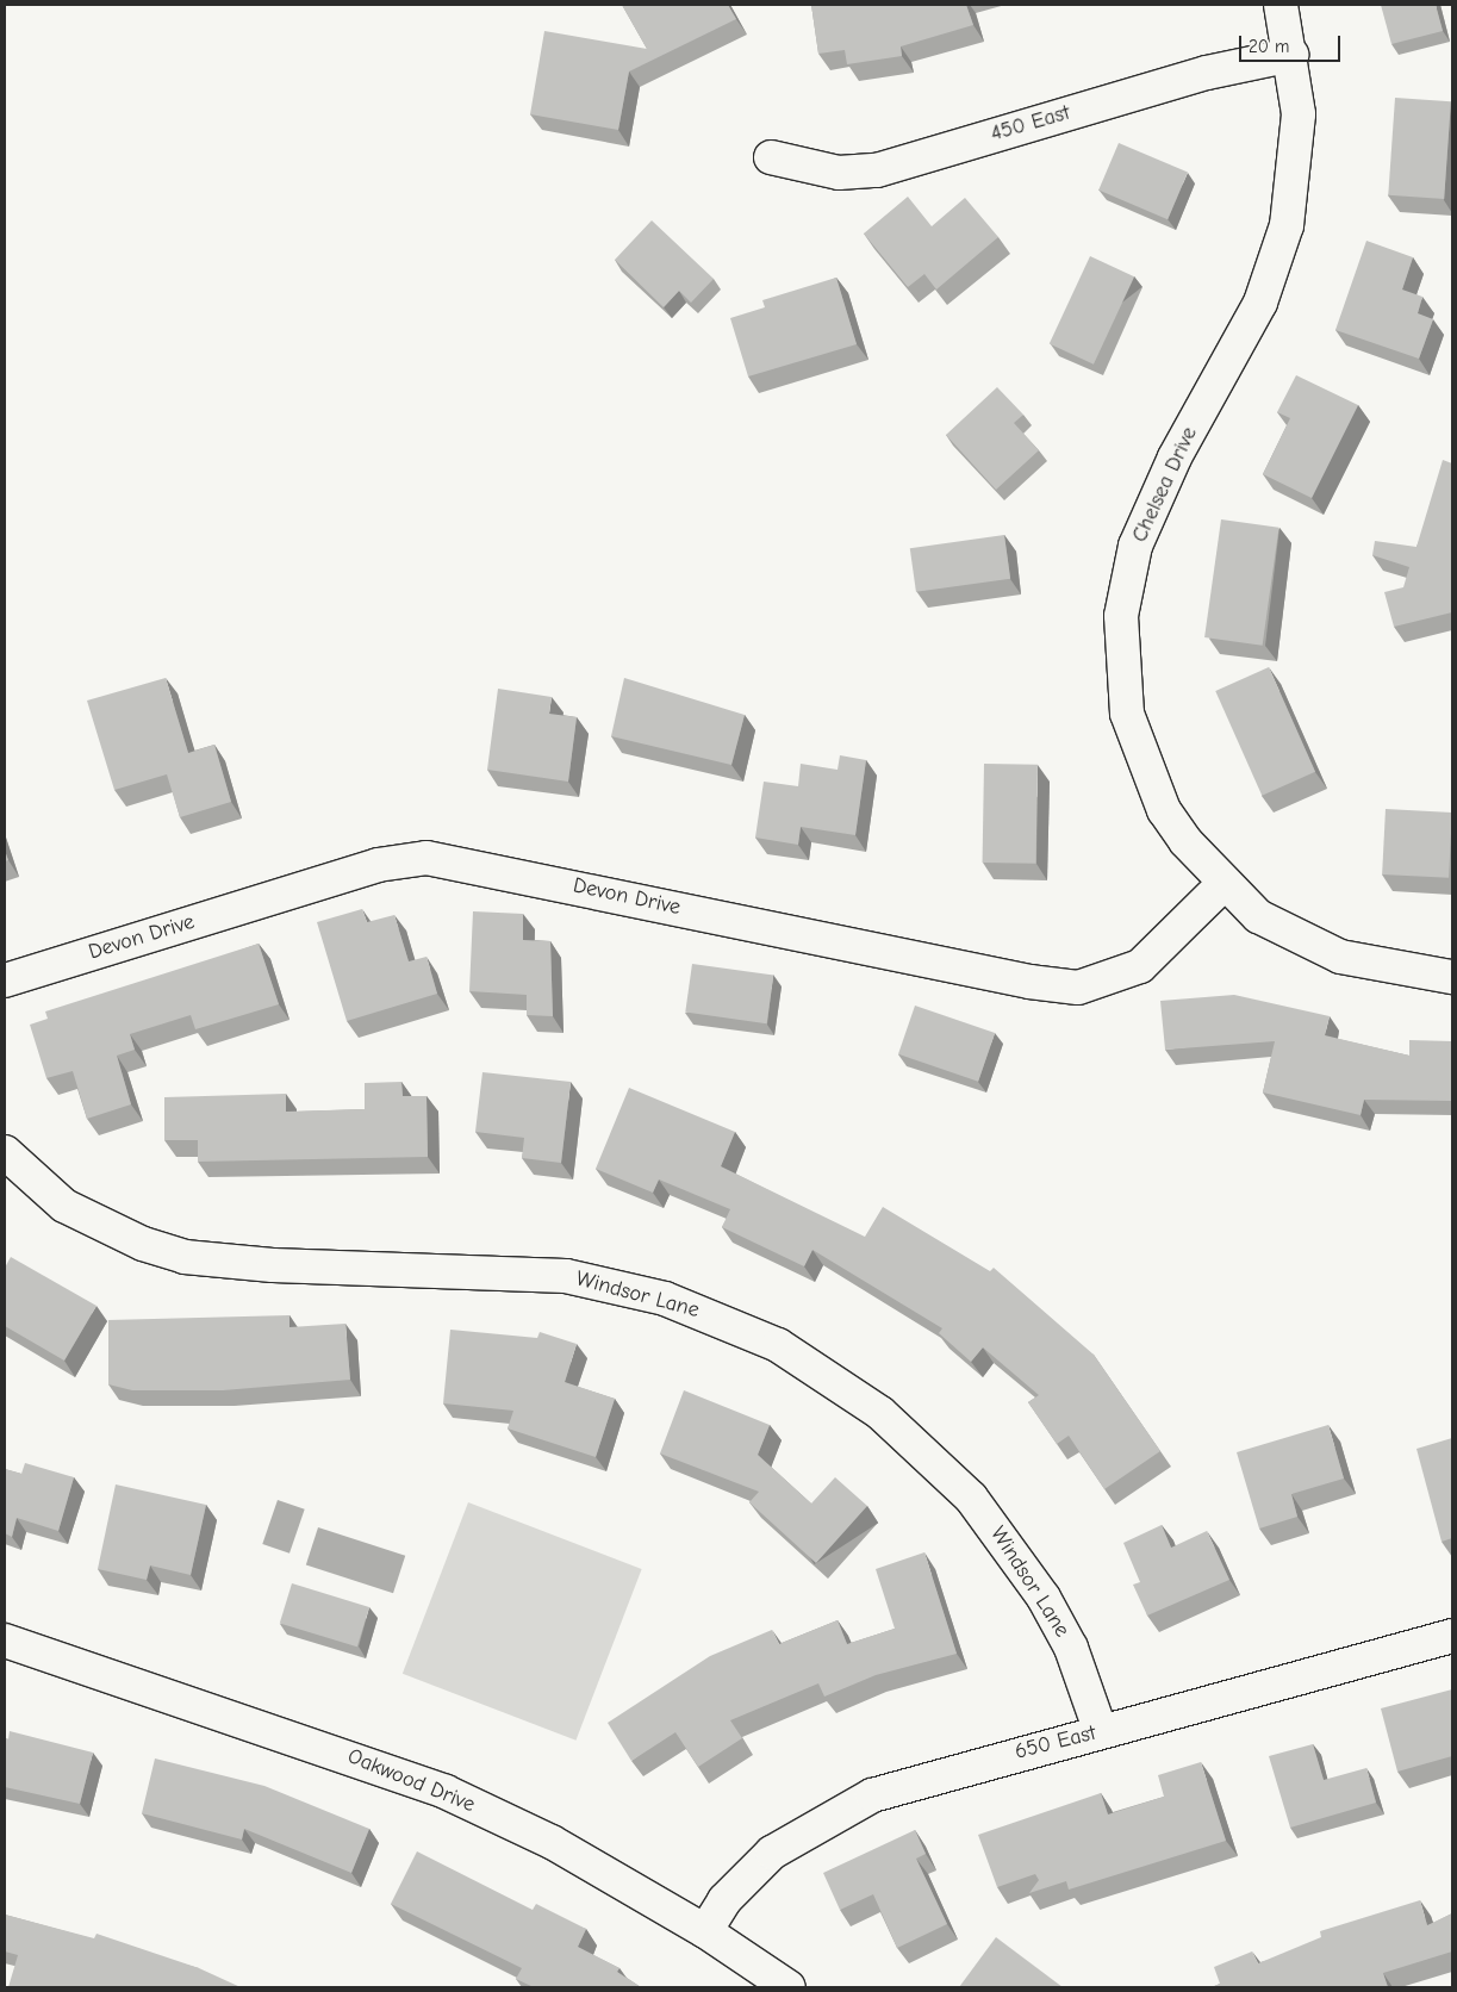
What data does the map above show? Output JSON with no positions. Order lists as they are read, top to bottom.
{
  "streets": {
    "street": [
      "450 East",
      "Chelsea Drive",
      "Devon Drive",
      "Windsor Lane",
      "650 East",
      "Oakwood Drive"
    ]
  },
  "crossings": [
    ["450 East", "Chelsea Drive"],
    ["Chelsea Drive", "Devon Drive"],
    ["Windsor Lane", "650 East"],
    ["650 East", "Oakwood Drive"]
  ],
  "scale_bar": "20 m"
}
